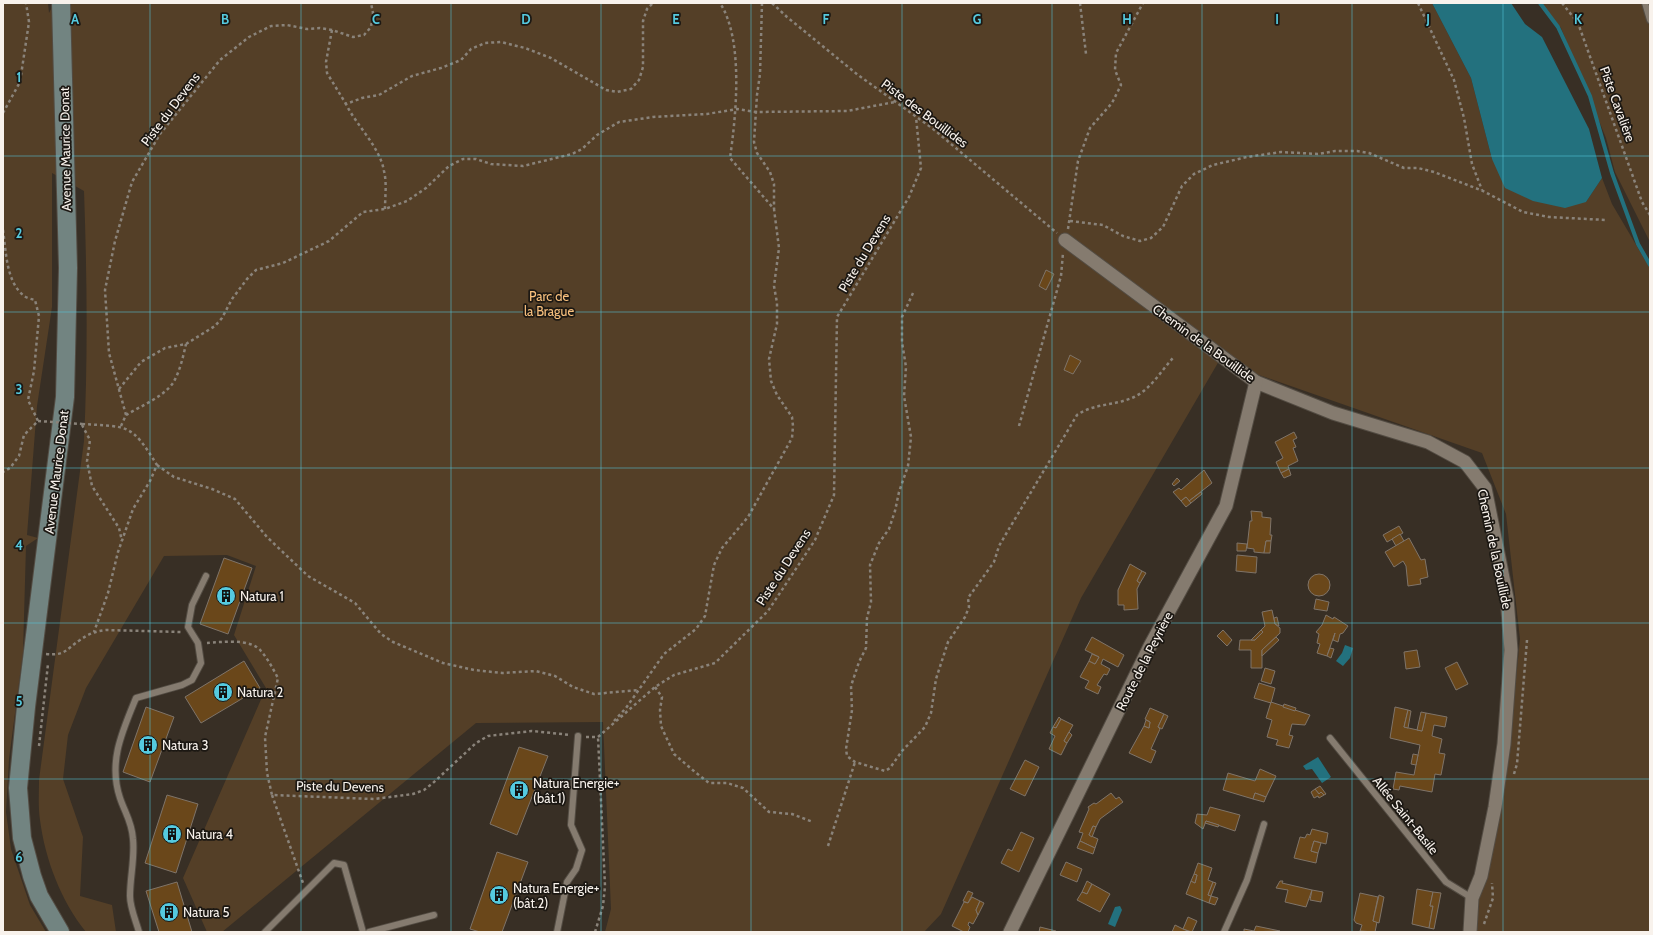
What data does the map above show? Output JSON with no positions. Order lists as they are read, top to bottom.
{
  "streets": {
    "main road": ["Avenue Maurice Donat"],
    "street": ["Chemin de la Bouillide", "Route de la Peyrière"],
    "lane": ["Allée Saint-Basile"],
    "path": ["Piste Cavalière", "Piste du Devens", "Piste des Bouillides"]
  },
  "crossings": [
    ["Piste du Devens", "Piste des Bouillides"],
    ["Piste des Bouillides", "Chemin de la Bouillide"],
    ["Chemin de la Bouillide", "Route de la Peyrière"],
    ["Chemin de la Bouillide", "Allée Saint-Basile"]
  ],
  "parks": ["Parc de la Brague"],
  "places": {
    "building": [
      "Natura 1",
      "Natura 2",
      "Natura 3",
      "Natura Energie+ (bât.1)",
      "Natura 4",
      "Natura Energie+ (bât.2)",
      "Natura 5"
    ]
  },
  "grid": {
    "columns": [
      "A",
      "B",
      "C",
      "D",
      "E",
      "F",
      "G",
      "H",
      "I",
      "J",
      "K"
    ],
    "rows": [
      "1",
      "2",
      "3",
      "4",
      "5",
      "6"
    ]
  }
}
